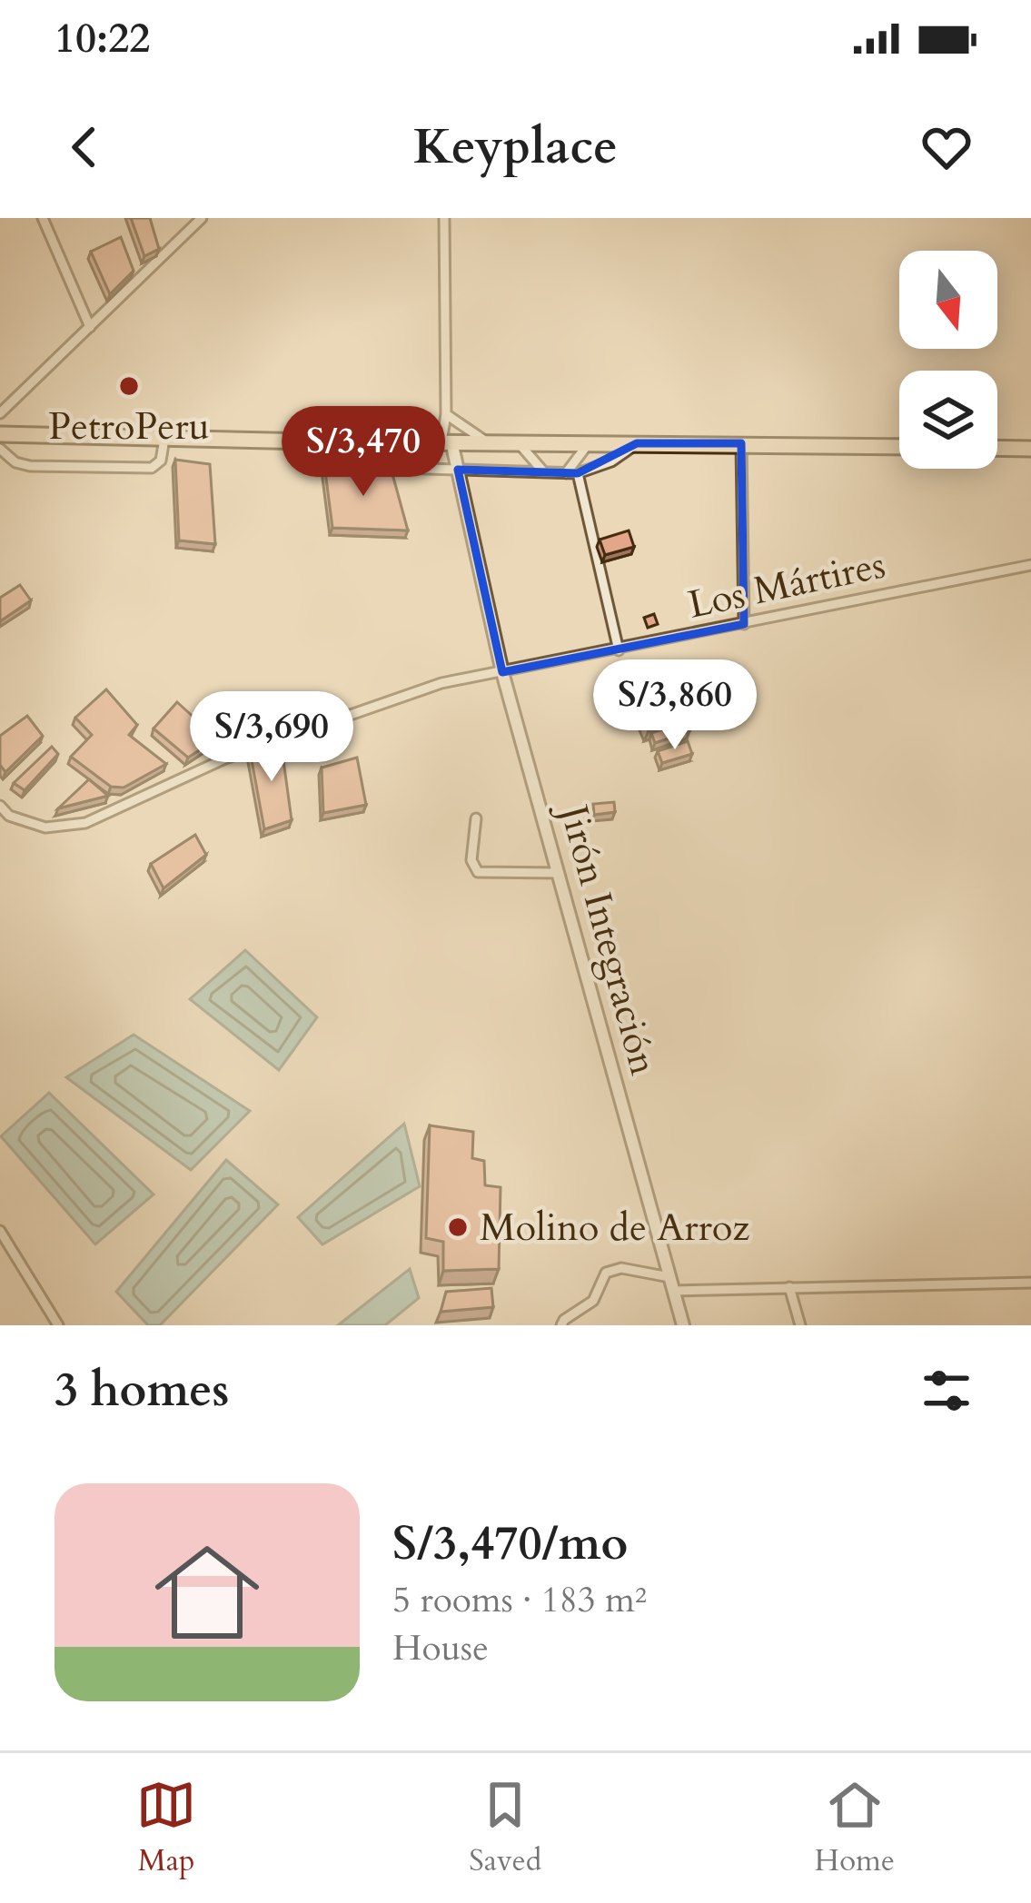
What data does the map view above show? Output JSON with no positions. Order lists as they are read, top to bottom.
{
  "streets": {
    "street": ["Los Mártires", "Jirón Integración"]
  },
  "crossings": [
    ["Los Mártires", "Jirón Integración"]
  ],
  "places": ["PetroPeru", "Molino de Arroz"],
  "north": "bottom",
  "page": {
    "status": "10:22",
    "header": "Keyplace",
    "price": ["S/3,470", "S/3,860", "S/3,690"],
    "heading": "3 homes",
    "list": [
      {
        "name": "S/3,470/mo",
        "note": "5 rooms · 183 m² · House"
      }
    ],
    "tabs": ["Map", "Saved", "Home"]
  }
}
